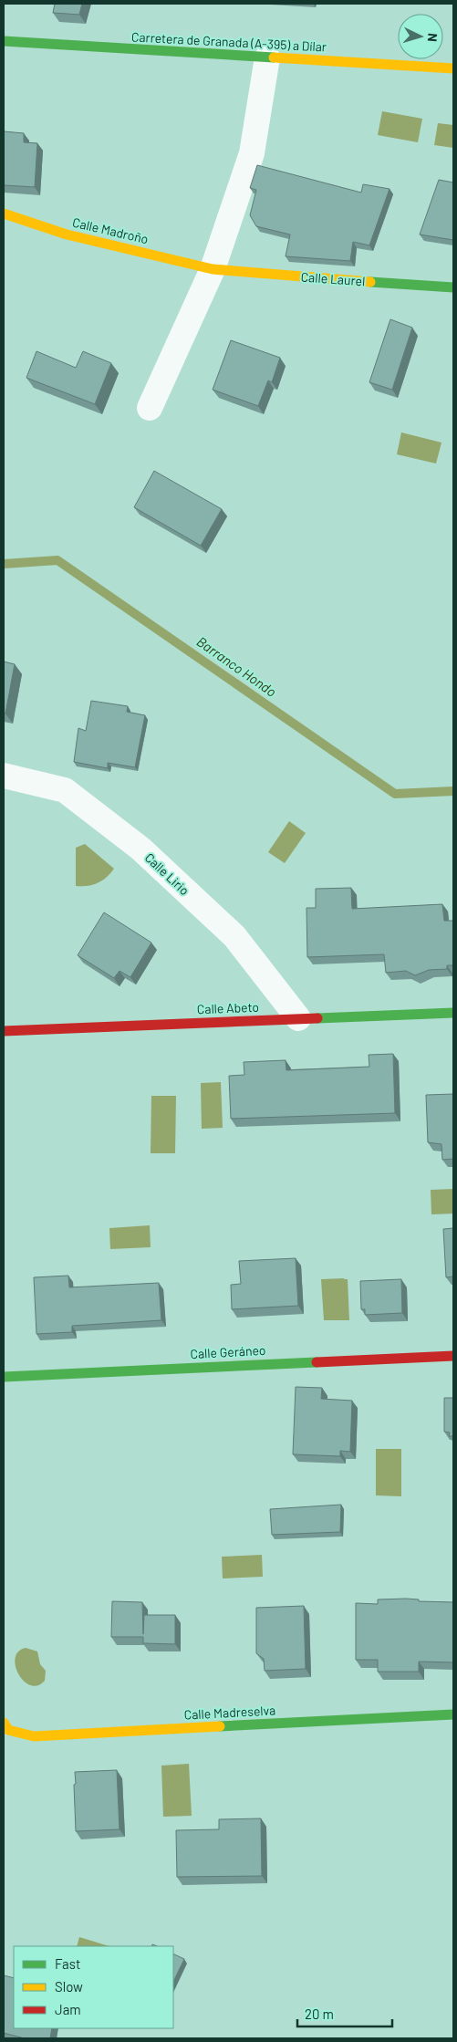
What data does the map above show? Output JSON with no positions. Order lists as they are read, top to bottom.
{
  "streets": {
    "street": [
      "Carretera de Granada (A-395) a Dílar",
      "Calle Madroño",
      "Calle Laurel",
      "Calle Lirio",
      "Calle Abeto",
      "Calle Geráneo",
      "Calle Madreselva"
    ]
  },
  "crossings": [
    ["Calle Madroño", "Calle Laurel"],
    ["Calle Lirio", "Calle Abeto"]
  ],
  "water": ["Barranco Hondo"],
  "legend": ["Fast", "Slow", "Jam"],
  "scale_bar": "20 m",
  "north": "right"
}
